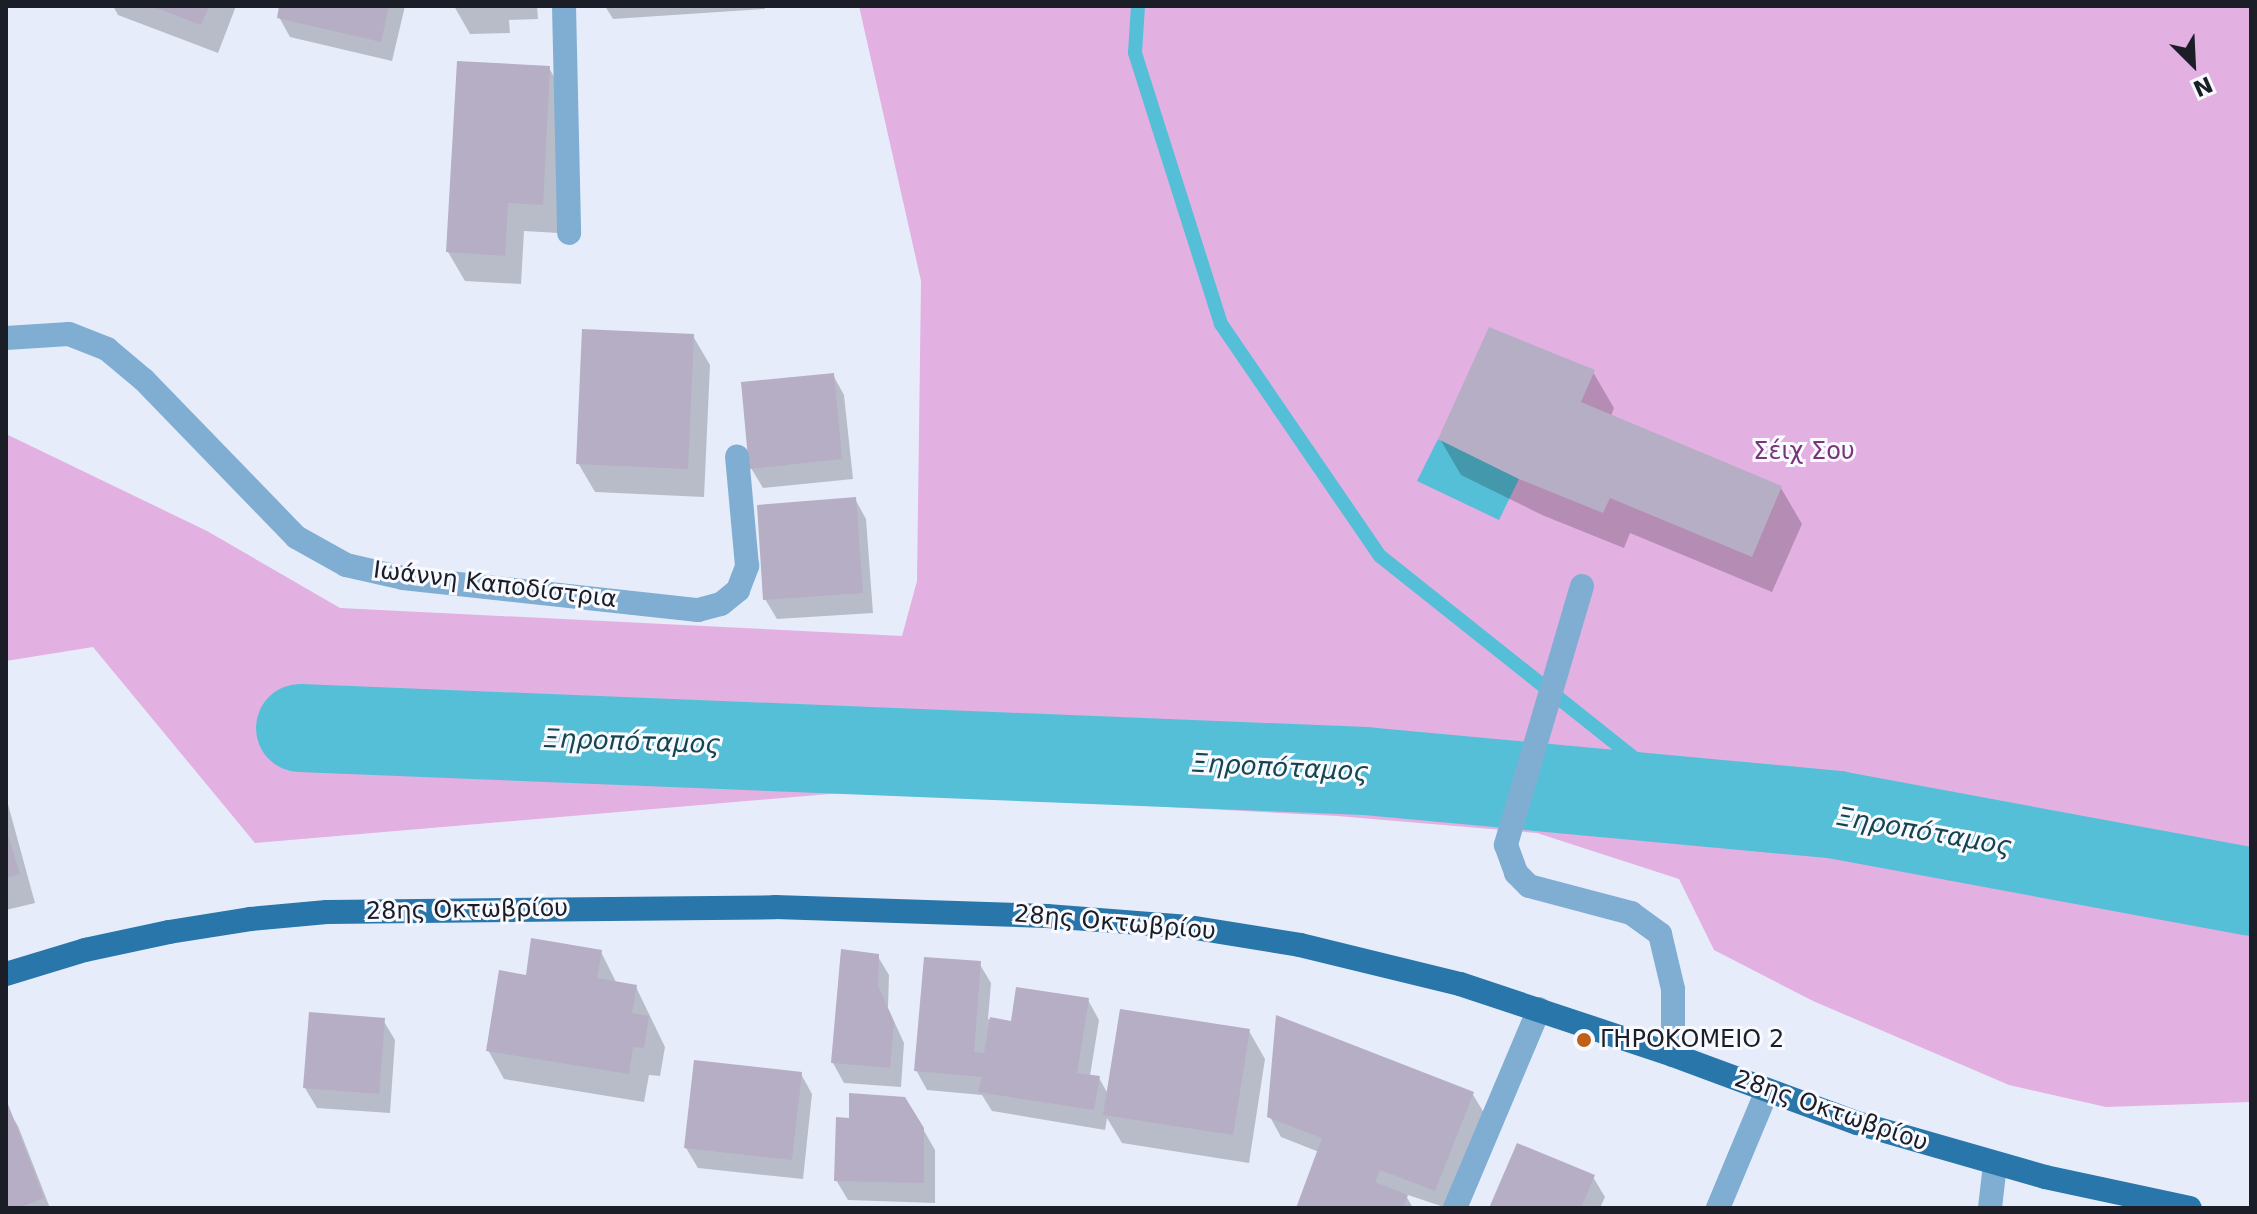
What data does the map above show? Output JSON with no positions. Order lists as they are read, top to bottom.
{
  "streets": {
    "main road": ["28ης Οκτωβρίου"],
    "street": ["Ιωάννη Καποδίστρια"]
  },
  "water": ["Ξηροπόταμος"],
  "parks": ["Σέιχ Σου"],
  "places": ["ΓΗΡΟΚΟΜΕΙΟ 2"],
  "north": "bottom right"
}
